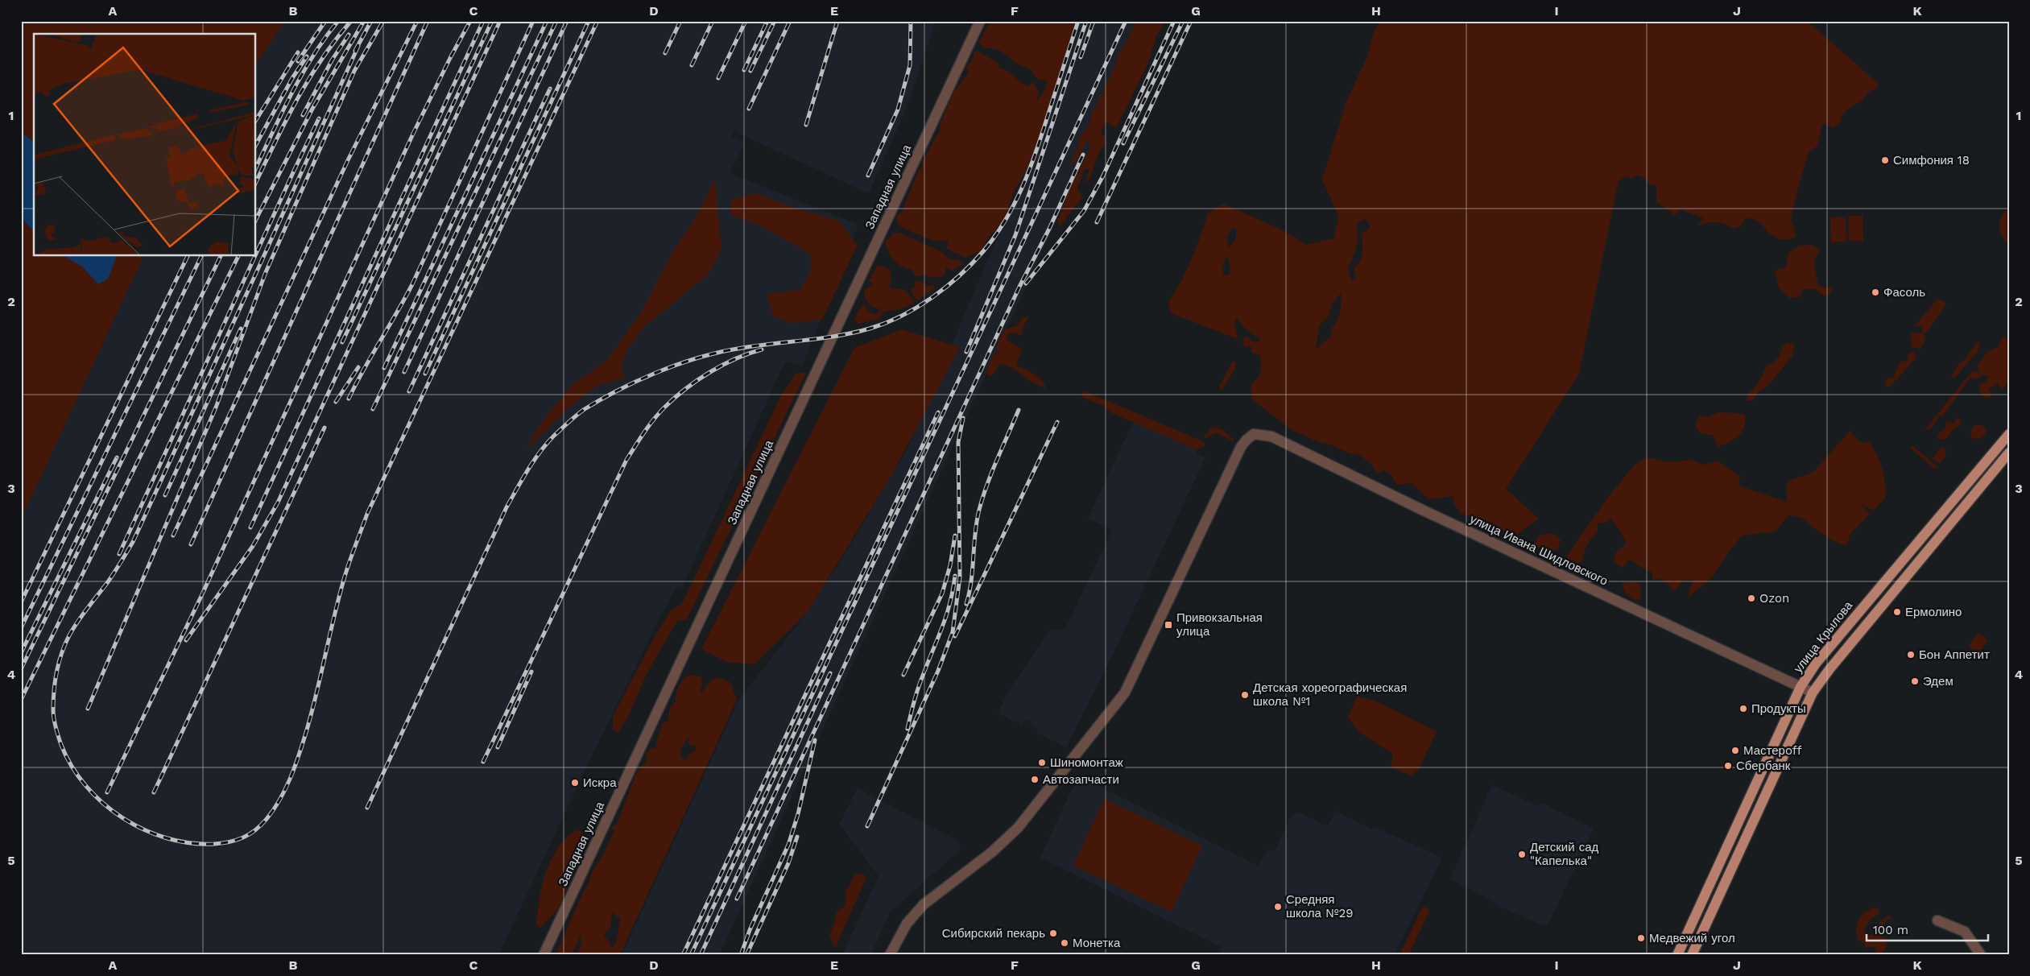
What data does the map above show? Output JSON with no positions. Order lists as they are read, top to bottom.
{
  "streets": {
    "main road": ["улица Крылова"],
    "street": ["Западная улица", "улица Ивана Шидловского"]
  },
  "crossings": [
    ["улица Ивана Шидловского", "улица Крылова"]
  ],
  "places": {
    "other": [
      "Симфония 18",
      "Фасоль",
      "Ozon",
      "Ермолино",
      "Бон Аппетит",
      "Эдем",
      "Детская хореографическая школа №1",
      "Продукты",
      "Мастерoff",
      "Шиномонтаж",
      "Сбербанк",
      "Автозапчасти",
      "Искра",
      "Детский сад \"Капелька\"",
      "Средняя школа №29",
      "Сибирский пекарь",
      "Медвежий угол",
      "Монетка"
    ],
    "transit": ["Привокзальная улица"]
  },
  "scale_bar": "100 m",
  "grid": {
    "columns": [
      "A",
      "B",
      "C",
      "D",
      "E",
      "F",
      "G",
      "H",
      "I",
      "J",
      "K"
    ],
    "rows": [
      "1",
      "2",
      "3",
      "4",
      "5"
    ]
  }
}
